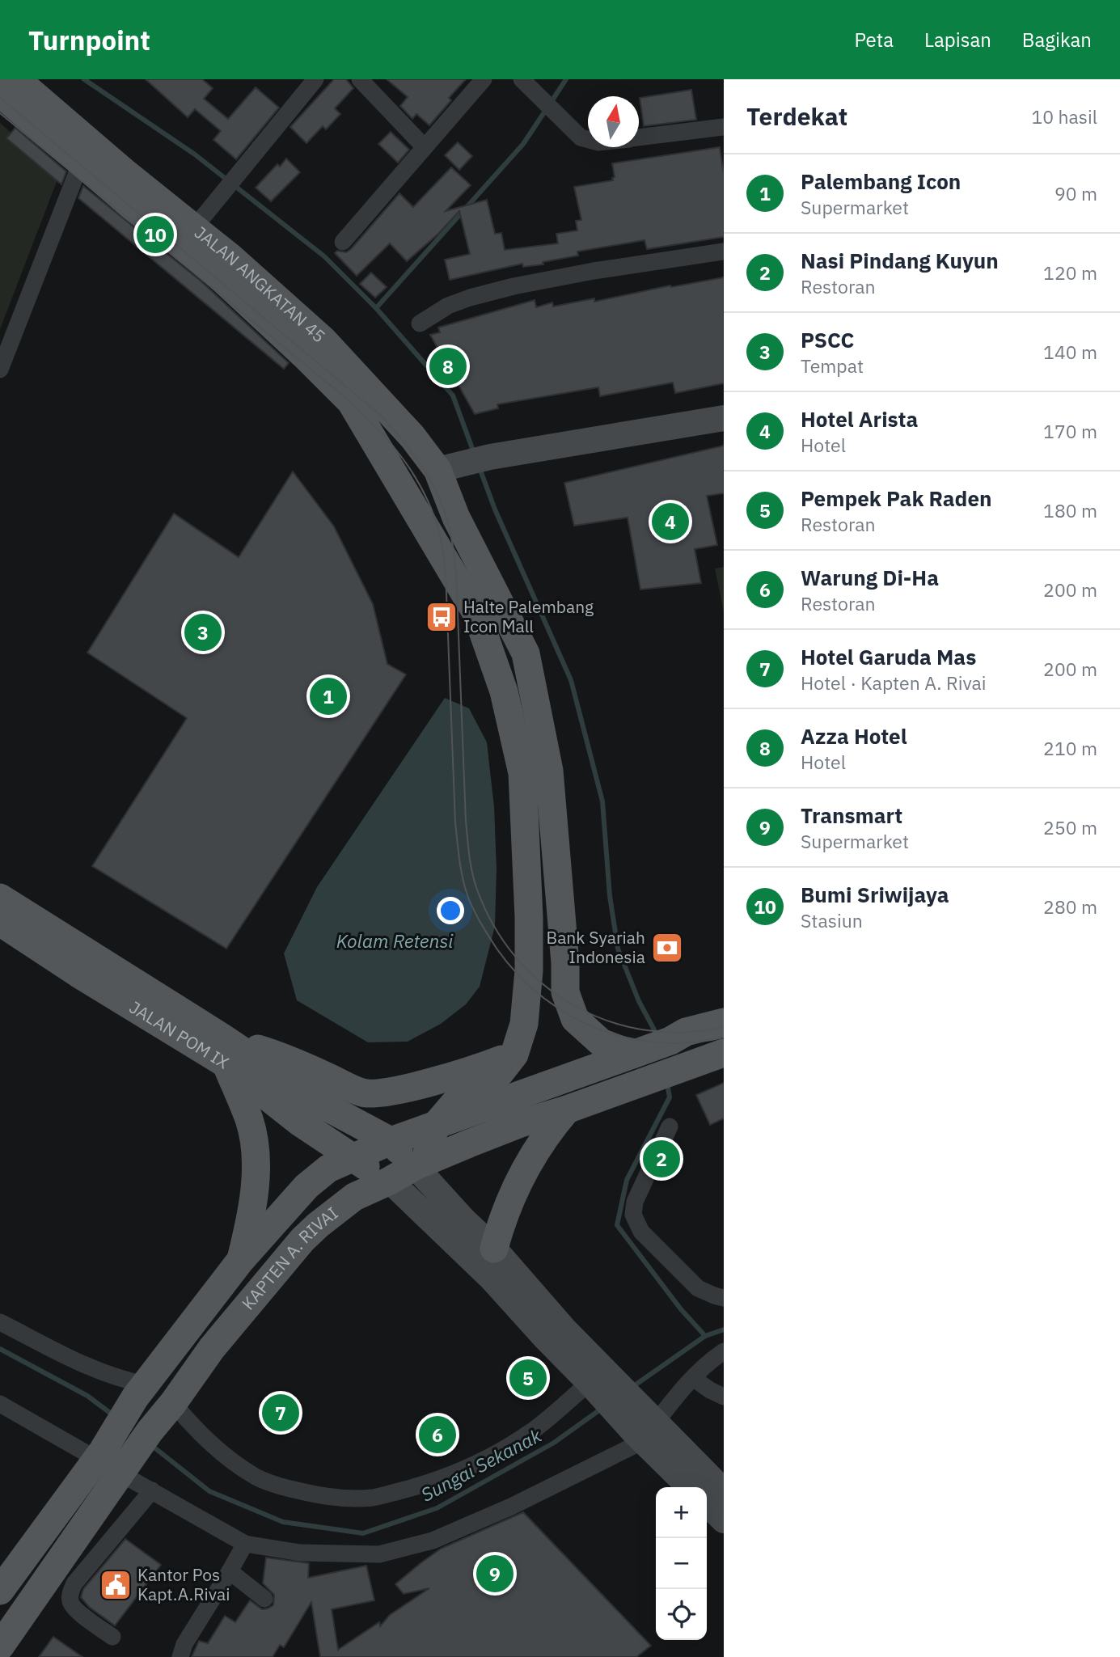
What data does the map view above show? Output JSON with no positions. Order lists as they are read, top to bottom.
{
  "streets": {
    "main road": ["JALAN ANGKATAN 45", "JALAN POM IX", "KAPTEN A. RIVAI"]
  },
  "crossings": [
    ["JALAN ANGKATAN 45", "KAPTEN A. RIVAI"],
    ["JALAN POM IX", "KAPTEN A. RIVAI"]
  ],
  "water": ["Kolam Retensi", "Sungai Sekanak"],
  "places": {
    "bus stop": ["Halte Palembang Icon Mall"],
    "bank": ["Bank Syariah Indonesia"],
    "public building": ["Kantor Pos Kapt.A.Rivai"]
  },
  "north": "top",
  "page": {
    "header": "Turnpoint",
    "nav": ["Peta", "Lapisan", "Bagikan"],
    "heading": ["Terdekat", "10 hasil"],
    "list": [
      {
        "mark": "1",
        "name": "Palembang Icon",
        "note": "Supermarket",
        "value": "90 m"
      },
      {
        "mark": "2",
        "name": "Nasi Pindang Kuyun",
        "note": "Restoran",
        "value": "120 m"
      },
      {
        "mark": "3",
        "name": "PSCC",
        "note": "Tempat",
        "value": "140 m"
      },
      {
        "mark": "4",
        "name": "Hotel Arista",
        "note": "Hotel",
        "value": "170 m"
      },
      {
        "mark": "5",
        "name": "Pempek Pak Raden",
        "note": "Restoran",
        "value": "180 m"
      },
      {
        "mark": "6",
        "name": "Warung Di-Ha",
        "note": "Restoran",
        "value": "200 m"
      },
      {
        "mark": "7",
        "name": "Hotel Garuda Mas",
        "note": "Hotel · Kapten A. Rivai",
        "value": "200 m"
      },
      {
        "mark": "8",
        "name": "Azza Hotel",
        "note": "Hotel",
        "value": "210 m"
      },
      {
        "mark": "9",
        "name": "Transmart",
        "note": "Supermarket",
        "value": "250 m"
      },
      {
        "mark": "10",
        "name": "Bumi Sriwijaya",
        "note": "Stasiun",
        "value": "280 m"
      }
    ],
    "pins": [
      "10",
      "8",
      "4",
      "3",
      "1",
      "2",
      "5",
      "7",
      "6",
      "9"
    ],
    "map_buttons": ["+", "−"]
  }
}
